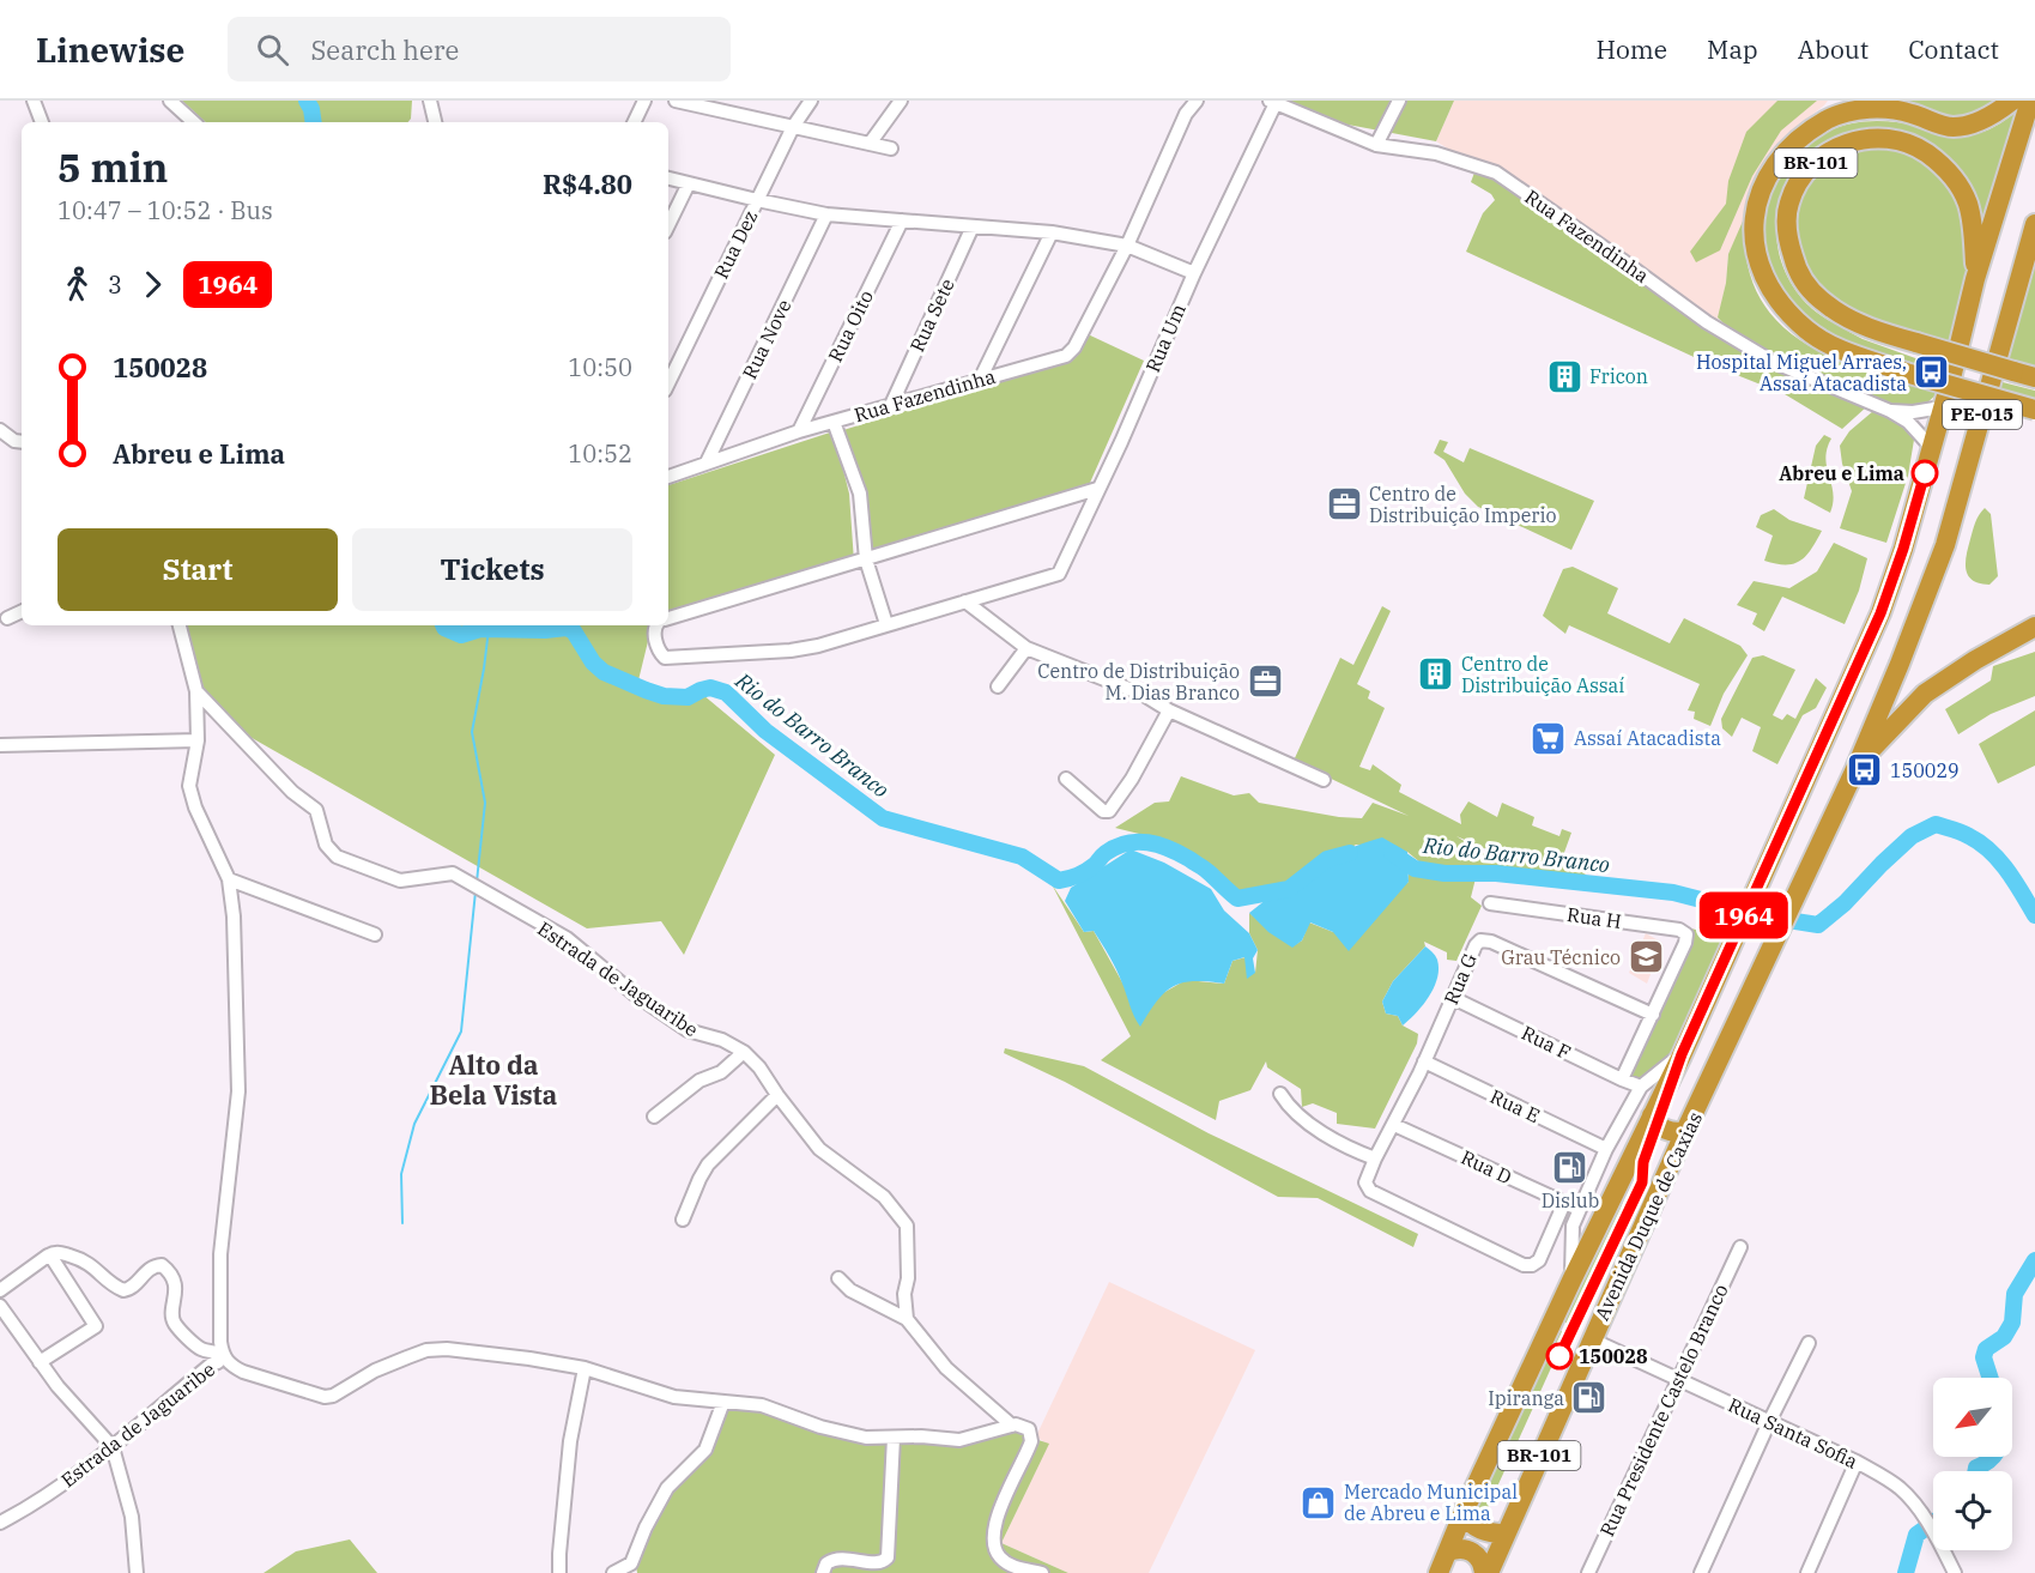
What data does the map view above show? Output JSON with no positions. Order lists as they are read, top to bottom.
{
  "streets": {
    "highway": ["BR-101", "PE-015", "Avenida Duque de Caxias"],
    "street": [
      "Rua Fazendinha",
      "Rua Dez",
      "Rua Sete",
      "Rua Oito",
      "Rua Um",
      "Rua Nove",
      "Rua H",
      "Estrada de Jaguaribe",
      "Rua G",
      "Rua F",
      "Rua E",
      "Rua D",
      "Rua Presidente Castelo Branco",
      "Rua Santa Sofia"
    ]
  },
  "crossings": [
    ["BR-101", "Rua Fazendinha"],
    ["BR-101", "PE-015"],
    ["BR-101", "Rua F"],
    ["BR-101", "Rua E"],
    ["BR-101", "Rua D"],
    ["BR-101", "Avenida Duque de Caxias"],
    ["Rua Fazendinha", "Rua Sete"],
    ["Rua Fazendinha", "Rua Oito"],
    ["Rua Fazendinha", "Rua Um"],
    ["Rua Fazendinha", "Rua Nove"],
    ["Rua Fazendinha", "Avenida Duque de Caxias"],
    ["PE-015", "Avenida Duque de Caxias"],
    ["Rua H", "Rua G"],
    ["Rua G", "Rua F"],
    ["Rua G", "Rua E"],
    ["Rua G", "Rua D"],
    ["Avenida Duque de Caxias", "Rua Santa Sofia"],
    ["Rua Presidente Castelo Branco", "Rua Santa Sofia"]
  ],
  "districts": ["Alto da Bela Vista"],
  "water": ["Rio do Barro Branco"],
  "places": {
    "bus stop": ["Hospital Miguel Arraes, Assaí Atacadista", "150029"],
    "building": ["Fricon", "Centro de Distribuição Assaí"],
    "other": ["Abreu e Lima", "150028"],
    "office": ["Centro de Distribuição Imperio", "Centro de Distribuição M. Dias Branco"],
    "supermarket": ["Assaí Atacadista"],
    "school or university": ["Grau Técnico"],
    "fuel station": ["Dislub", "Ipiranga"],
    "shop": ["Mercado Municipal de Abreu e Lima"]
  },
  "lines": ["bus line 1964"],
  "north": "bottom left",
  "page": {
    "header": "Linewise",
    "search": "Search here",
    "nav": [
      "Home",
      "Map",
      "About",
      "Contact"
    ],
    "on_map": "1964",
    "heading": ["5 min", "10:47 – 10:52 · Bus", "R$4.80"],
    "legs": ["3", "1964"],
    "list": [
      {
        "name": "150028",
        "value": "10:50"
      },
      {
        "name": "Abreu e Lima",
        "value": "10:52"
      }
    ],
    "buttons": ["Start", "Tickets"]
  }
}
